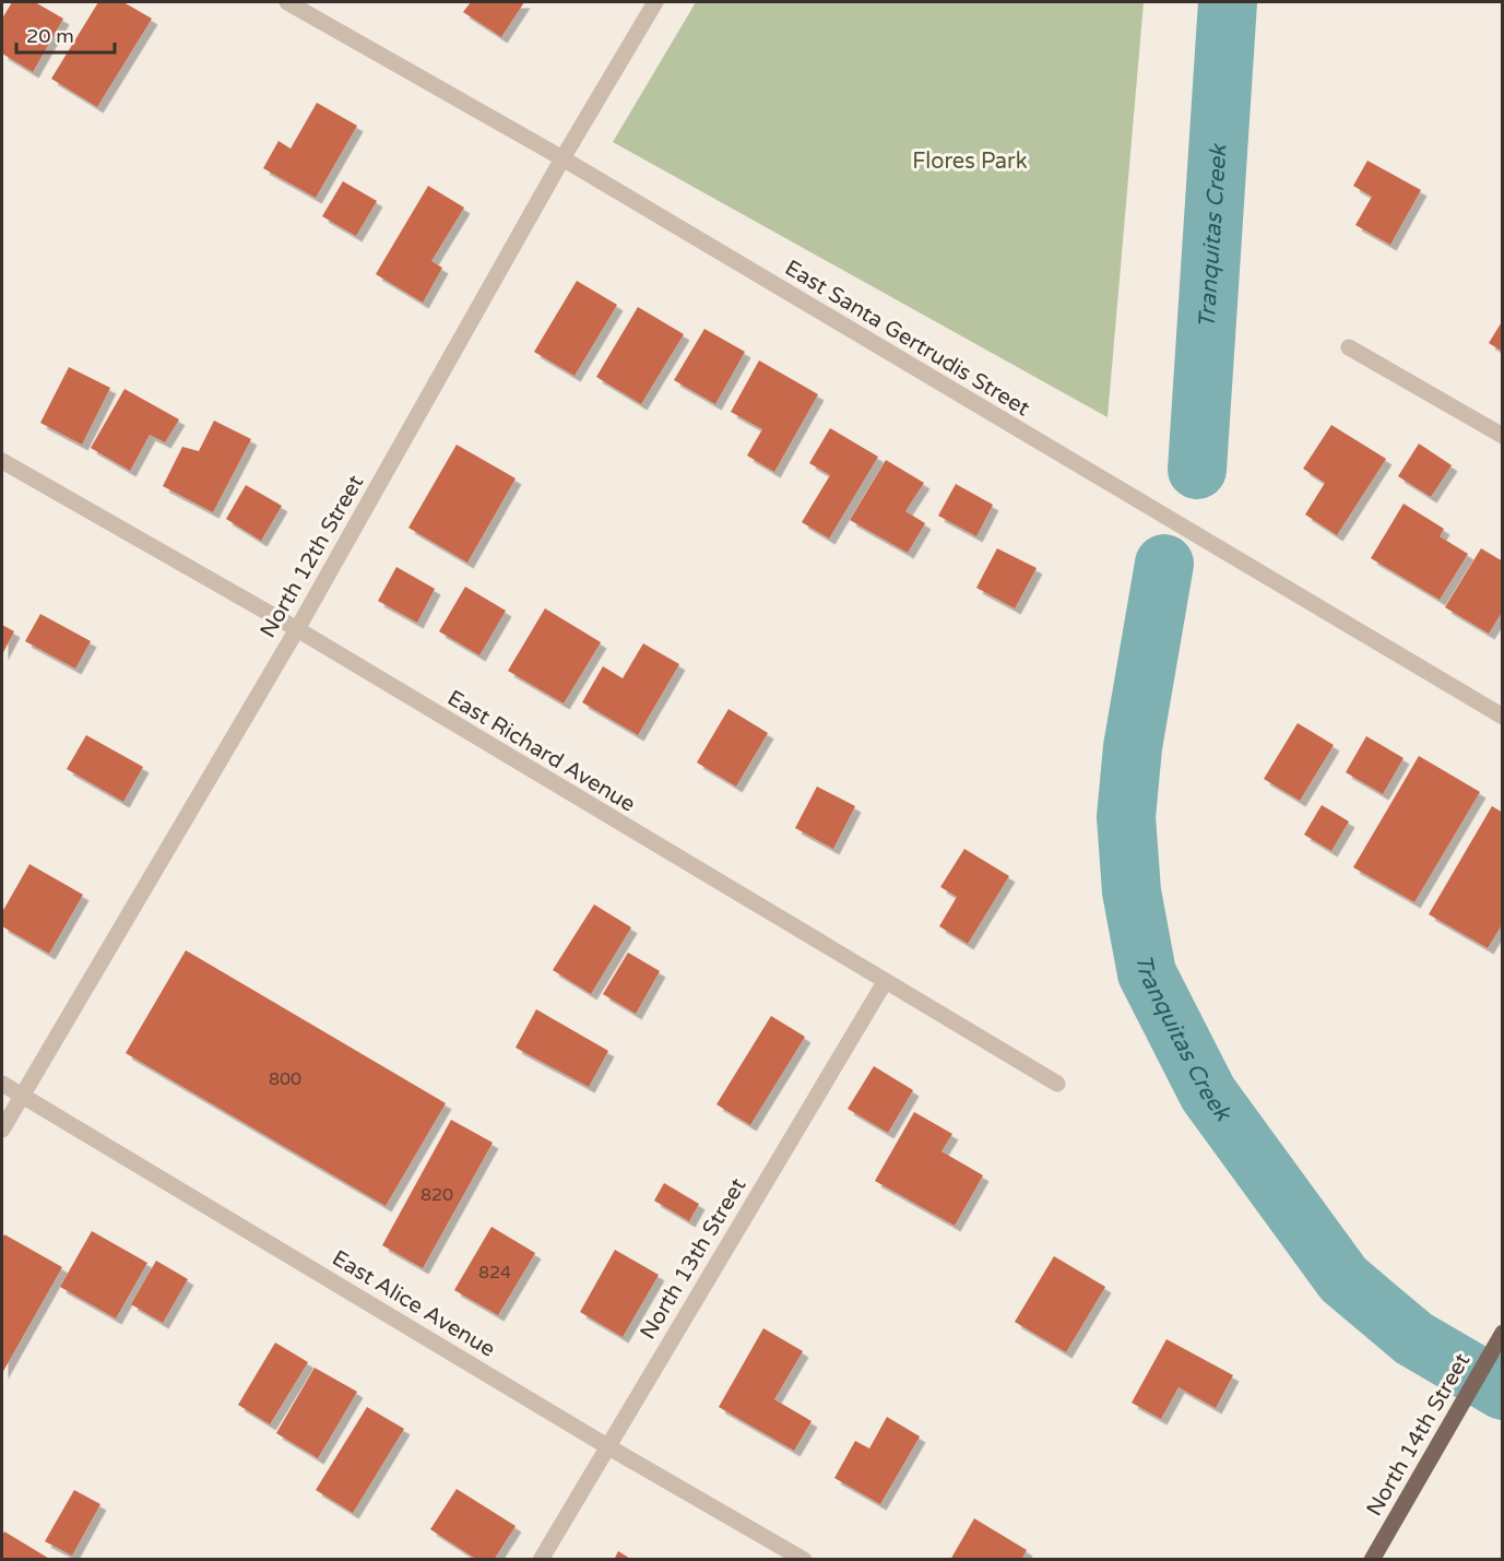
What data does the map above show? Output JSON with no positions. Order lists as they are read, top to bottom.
{
  "streets": {
    "main road": ["North 14th Street"],
    "street": [
      "East Santa Gertrudis Street",
      "North 12th Street",
      "East Richard Avenue",
      "North 13th Street",
      "East Alice Avenue"
    ]
  },
  "crossings": [
    ["East Santa Gertrudis Street", "North 12th Street"],
    ["North 12th Street", "East Richard Avenue"],
    ["North 12th Street", "East Alice Avenue"],
    ["East Richard Avenue", "North 13th Street"],
    ["North 13th Street", "East Alice Avenue"]
  ],
  "water": ["Tranquitas Creek"],
  "parks": ["Flores Park"],
  "house_numbers": ["800", "820", "824"],
  "scale_bar": "20 m"
}
